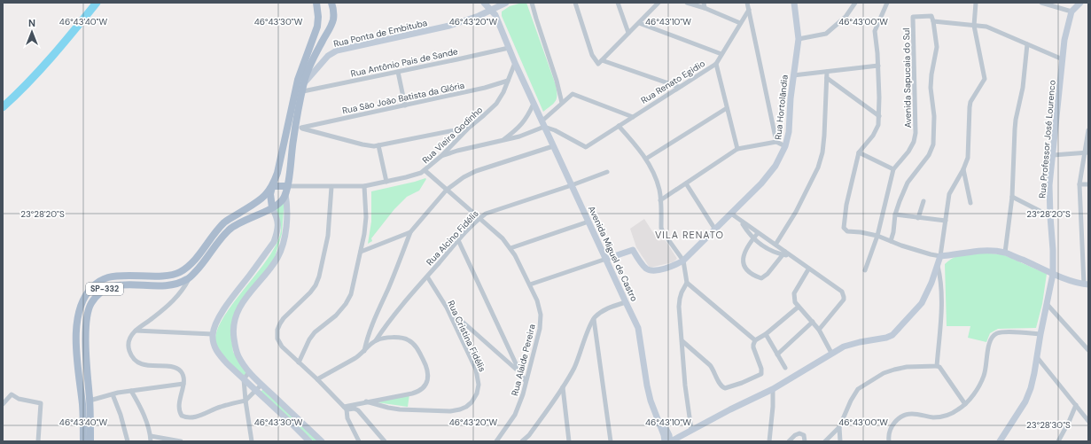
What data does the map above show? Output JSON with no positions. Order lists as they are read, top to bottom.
{
  "streets": {
    "main road": ["SP-332"],
    "street": [
      "Rua Ponta de Embituba",
      "Rua Antônio Pais de Sande",
      "Avenida Sapucaia do Sul",
      "Rua Renato Egidio",
      "Rua São João Batista da Glória",
      "Rua Hortolãndia",
      "Rua Vieira Godinho",
      "Rua Professor José Lourenco",
      "Rua Alcino Fidélis",
      "Avenida Miguel de Castro",
      "Rua Cristina Fidélis",
      "Rua Alaide Pereira"
    ]
  },
  "crossings": [
    ["Rua Ponta de Embituba", "Rua Antônio Pais de Sande"],
    ["Rua Ponta de Embituba", "Avenida Miguel de Castro"],
    ["Rua Antônio Pais de Sande", "Avenida Miguel de Castro"],
    ["Rua Renato Egidio", "Avenida Miguel de Castro"],
    ["Rua São João Batista da Glória", "Rua Vieira Godinho"],
    ["Rua Vieira Godinho", "Avenida Miguel de Castro"],
    ["Rua Vieira Godinho", "Rua Alaide Pereira"],
    ["Rua Alcino Fidélis", "Avenida Miguel de Castro"],
    ["Rua Alcino Fidélis", "Rua Cristina Fidélis"],
    ["Rua Alcino Fidélis", "Rua Alaide Pereira"]
  ],
  "districts": ["VILA RENATO"],
  "north": "top",
  "coordinates": [
    "46°43'40\"W",
    "46°43'30\"W",
    "46°43'20\"W",
    "46°43'10\"W",
    "46°43'00\"W",
    "23°28'20\"S",
    "23°28'30\"S"
  ]
}
